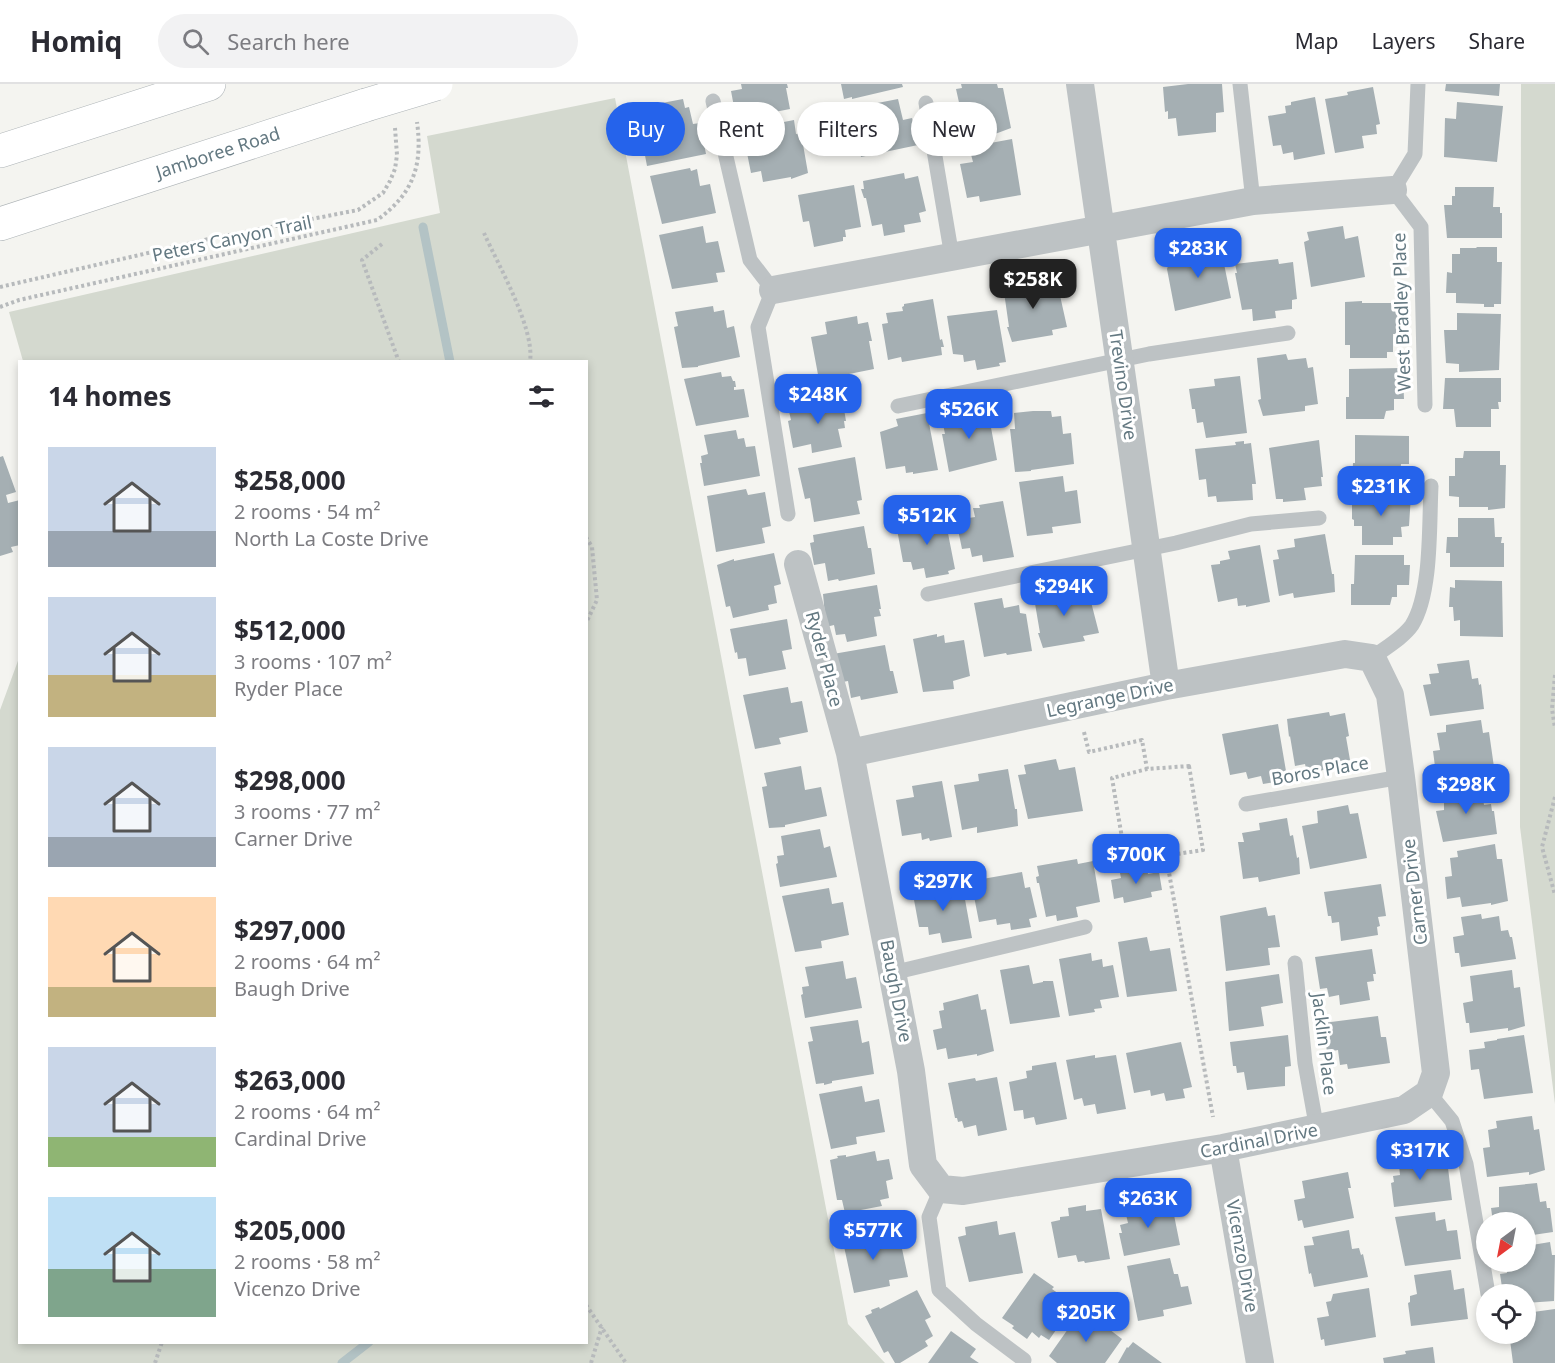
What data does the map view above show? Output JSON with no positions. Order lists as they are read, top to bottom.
{
  "streets": {
    "main road": ["Jamboree Road"],
    "street": [
      "Trevino Drive",
      "Ryder Place",
      "Legrange Drive",
      "Carner Drive",
      "Baugh Drive",
      "Cardinal Drive",
      "Vicenzo Drive"
    ],
    "lane": ["West Bradley Place", "Boros Place", "Jacklin Place"],
    "path": ["Peters Canyon Trail"]
  },
  "crossings": [
    ["Trevino Drive", "Legrange Drive"],
    ["Ryder Place", "Legrange Drive"],
    ["Ryder Place", "Baugh Drive"],
    ["Legrange Drive", "Carner Drive"],
    ["Legrange Drive", "Baugh Drive"],
    ["Boros Place", "Carner Drive"],
    ["Carner Drive", "Cardinal Drive"],
    ["Baugh Drive", "Cardinal Drive"],
    ["Jacklin Place", "Cardinal Drive"],
    ["Cardinal Drive", "Vicenzo Drive"]
  ],
  "north": "bottom left",
  "page": {
    "header": "Homiq",
    "search": "Search here",
    "nav": ["Map", "Layers", "Share"],
    "chip": [
      "Buy",
      "Rent",
      "Filters",
      "New"
    ],
    "price": [
      "$283K",
      "$258K",
      "$248K",
      "$526K",
      "$231K",
      "$512K",
      "$294K",
      "$298K",
      "$700K",
      "$297K",
      "$317K",
      "$263K",
      "$577K",
      "$205K"
    ],
    "heading": "14 homes",
    "list": [
      {
        "name": "$258,000",
        "note": "2 rooms · 54 m² · North La Coste Drive"
      },
      {
        "name": "$512,000",
        "note": "3 rooms · 107 m² · Ryder Place"
      },
      {
        "name": "$298,000",
        "note": "3 rooms · 77 m² · Carner Drive"
      },
      {
        "name": "$297,000",
        "note": "2 rooms · 64 m² · Baugh Drive"
      },
      {
        "name": "$263,000",
        "note": "2 rooms · 64 m² · Cardinal Drive"
      },
      {
        "name": "$205,000",
        "note": "2 rooms · 58 m² · Vicenzo Drive"
      }
    ]
  }
}
